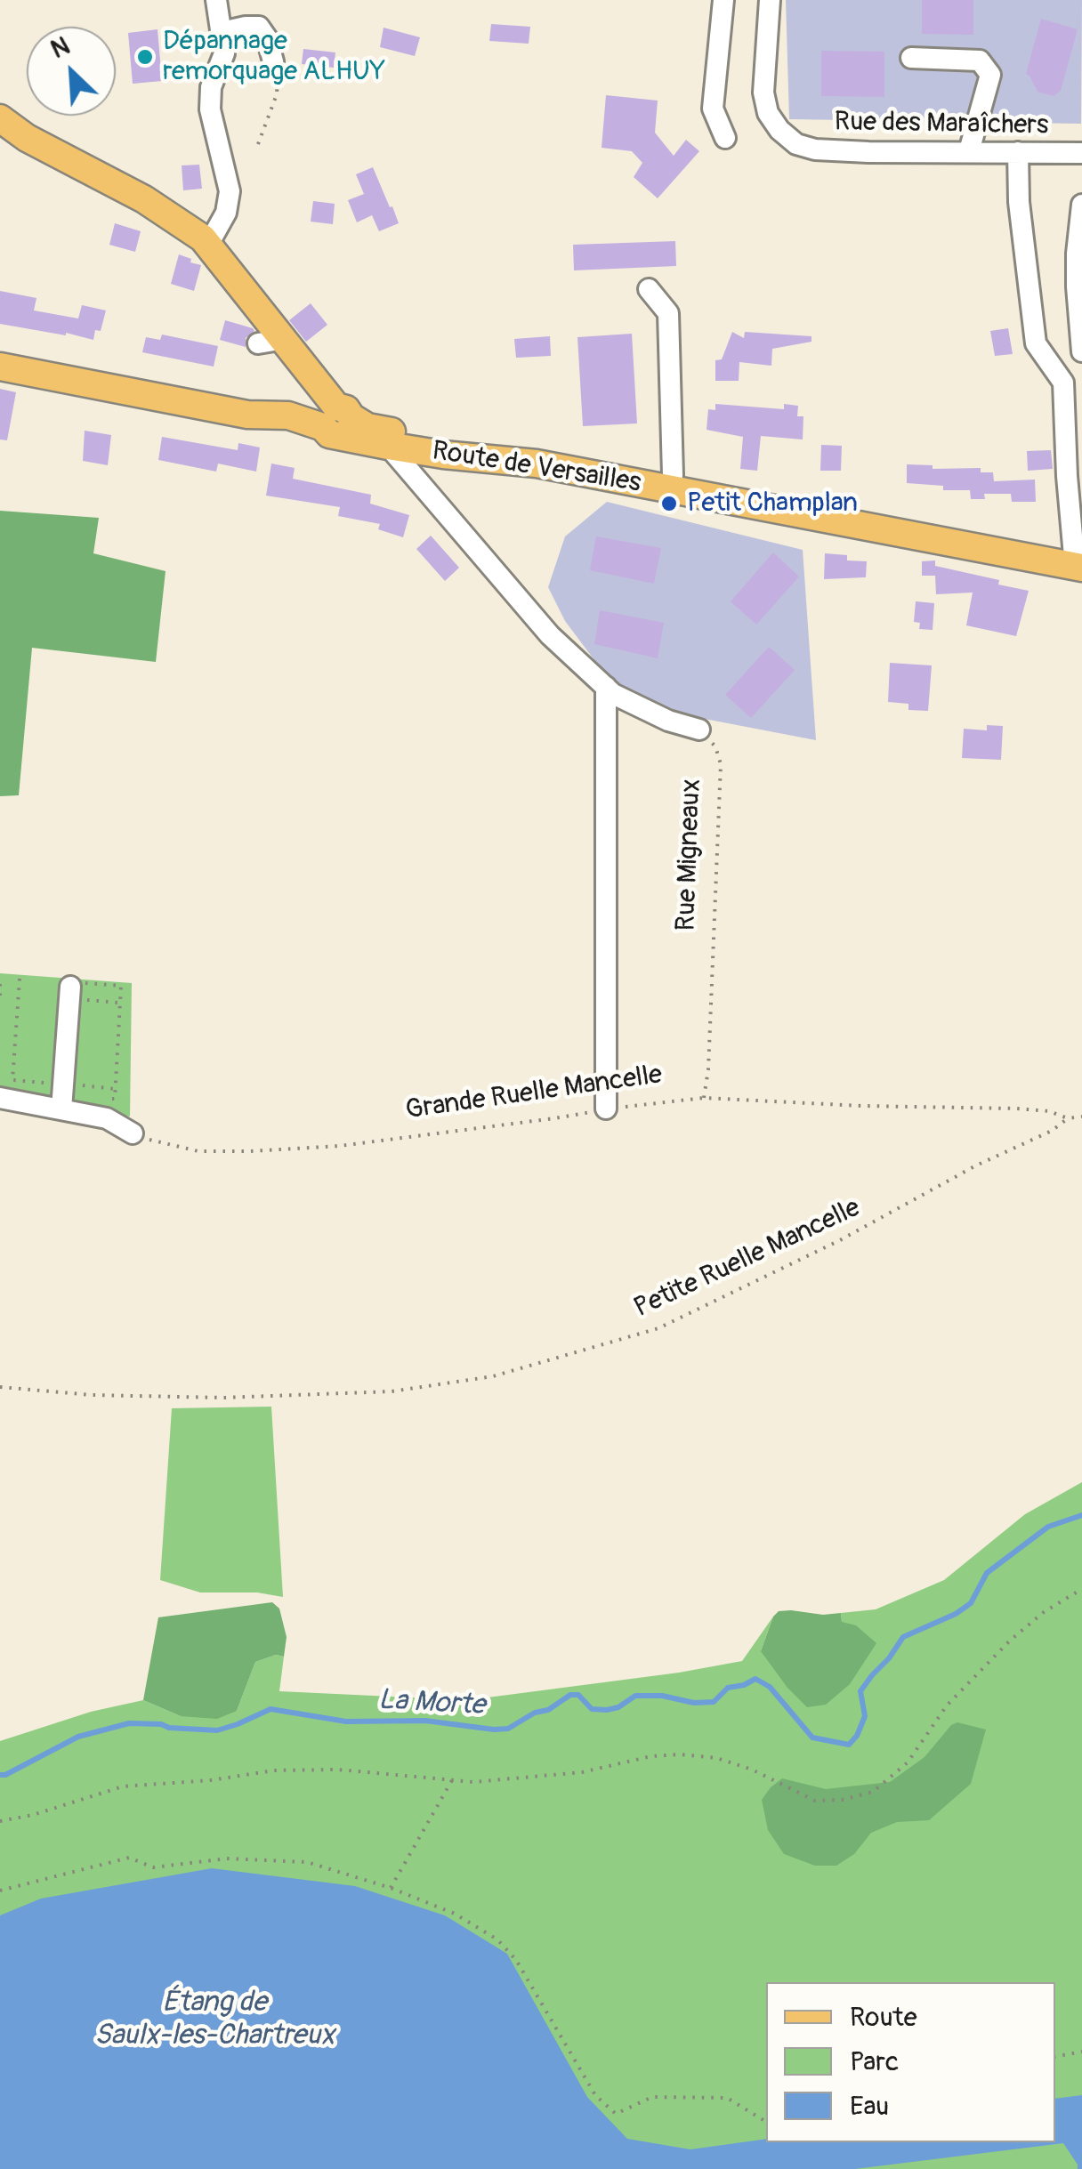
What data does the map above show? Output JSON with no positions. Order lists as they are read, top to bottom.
{
  "streets": {
    "main road": ["Route de Versailles"],
    "street": ["Rue des Maraîchers"],
    "path": ["Rue Migneaux", "Grande Ruelle Mancelle", "Petite Ruelle Mancelle"]
  },
  "crossings": [
    ["Rue Migneaux", "Grande Ruelle Mancelle"],
    ["Grande Ruelle Mancelle", "Petite Ruelle Mancelle"]
  ],
  "water": ["La Morte", "Étang de Saulx-les-Chartreux"],
  "places": ["Dépannage remorquage ALHUY", "Petit Champlan"],
  "legend": ["Route", "Parc", "Eau"],
  "north": "top left"
}
